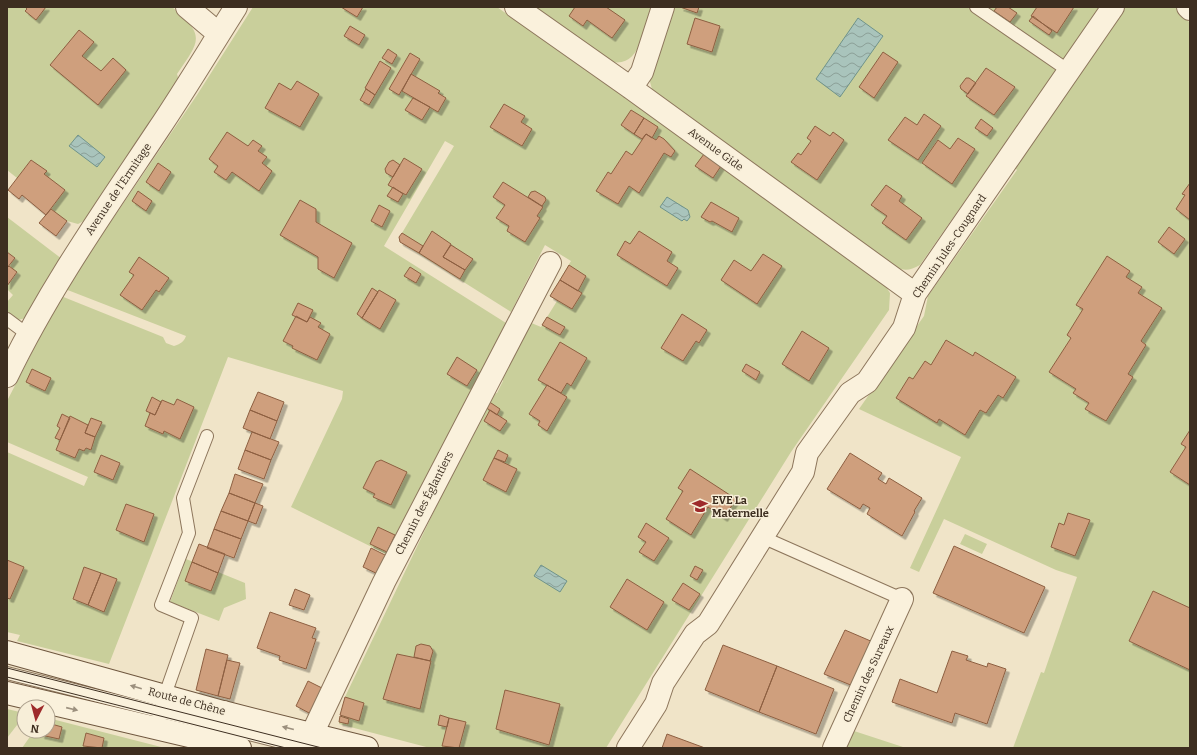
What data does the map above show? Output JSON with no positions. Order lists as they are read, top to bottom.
{
  "streets": {
    "street": [
      "Avenue Gide",
      "Avenue de l'Ermitage",
      "Chemin Jules-Cougnard",
      "Chemin des Églantiers",
      "Chemin des Sureaux",
      "Route de Chêne"
    ]
  },
  "crossings": [
    ["Avenue Gide", "Chemin Jules-Cougnard"],
    ["Chemin des Églantiers", "Route de Chêne"]
  ],
  "places": {
    "school or university": ["EVE La Maternelle"]
  },
  "north": "bottom"
}
